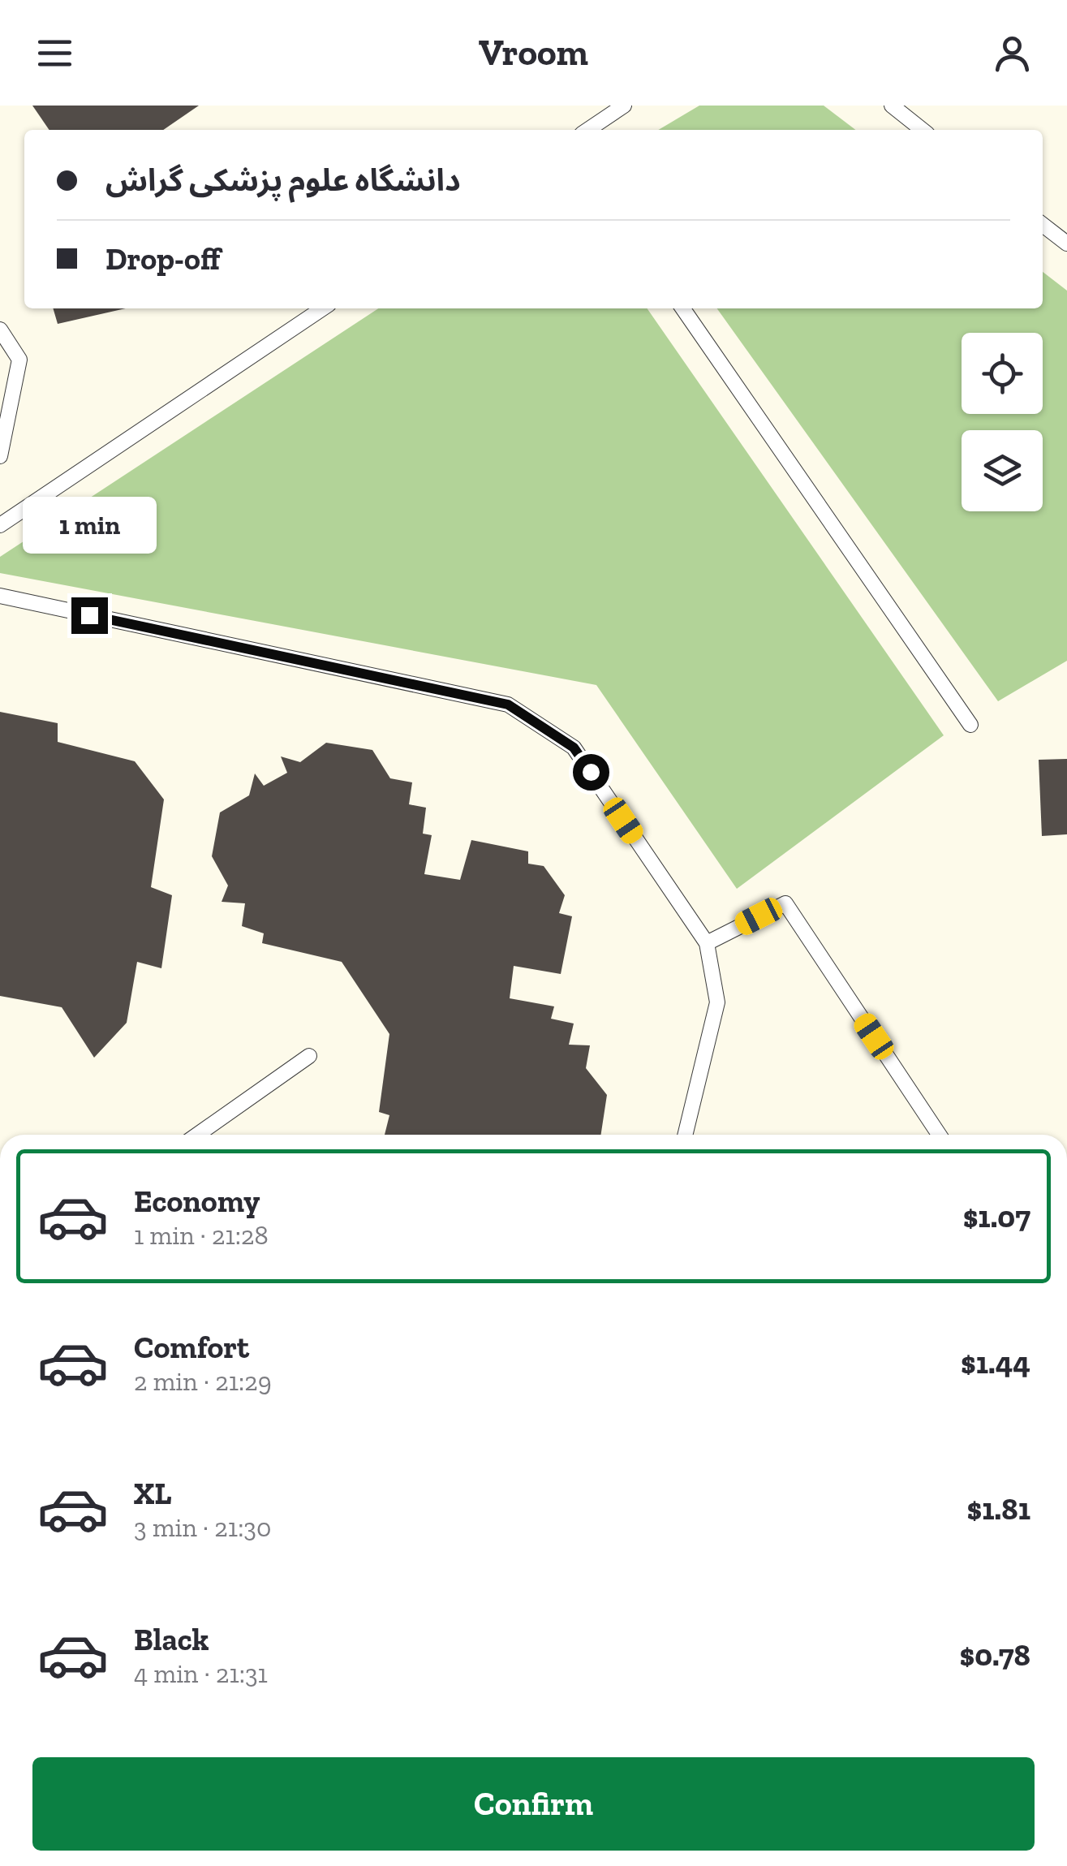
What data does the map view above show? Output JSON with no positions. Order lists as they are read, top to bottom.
{
  "page": {
    "header": "Vroom",
    "banner": ["دانشگاه علوم پزشکی گراش", "Drop-off"],
    "bubble": "1 min",
    "list": [
      {
        "name": "Economy",
        "note": "1 min · 21:28",
        "value": "$1.07"
      },
      {
        "name": "Comfort",
        "note": "2 min · 21:29",
        "value": "$1.44"
      },
      {
        "name": "XL",
        "note": "3 min · 21:30",
        "value": "$1.81"
      },
      {
        "name": "Black",
        "note": "4 min · 21:31",
        "value": "$0.78"
      }
    ],
    "buttons": "Confirm"
  }
}
